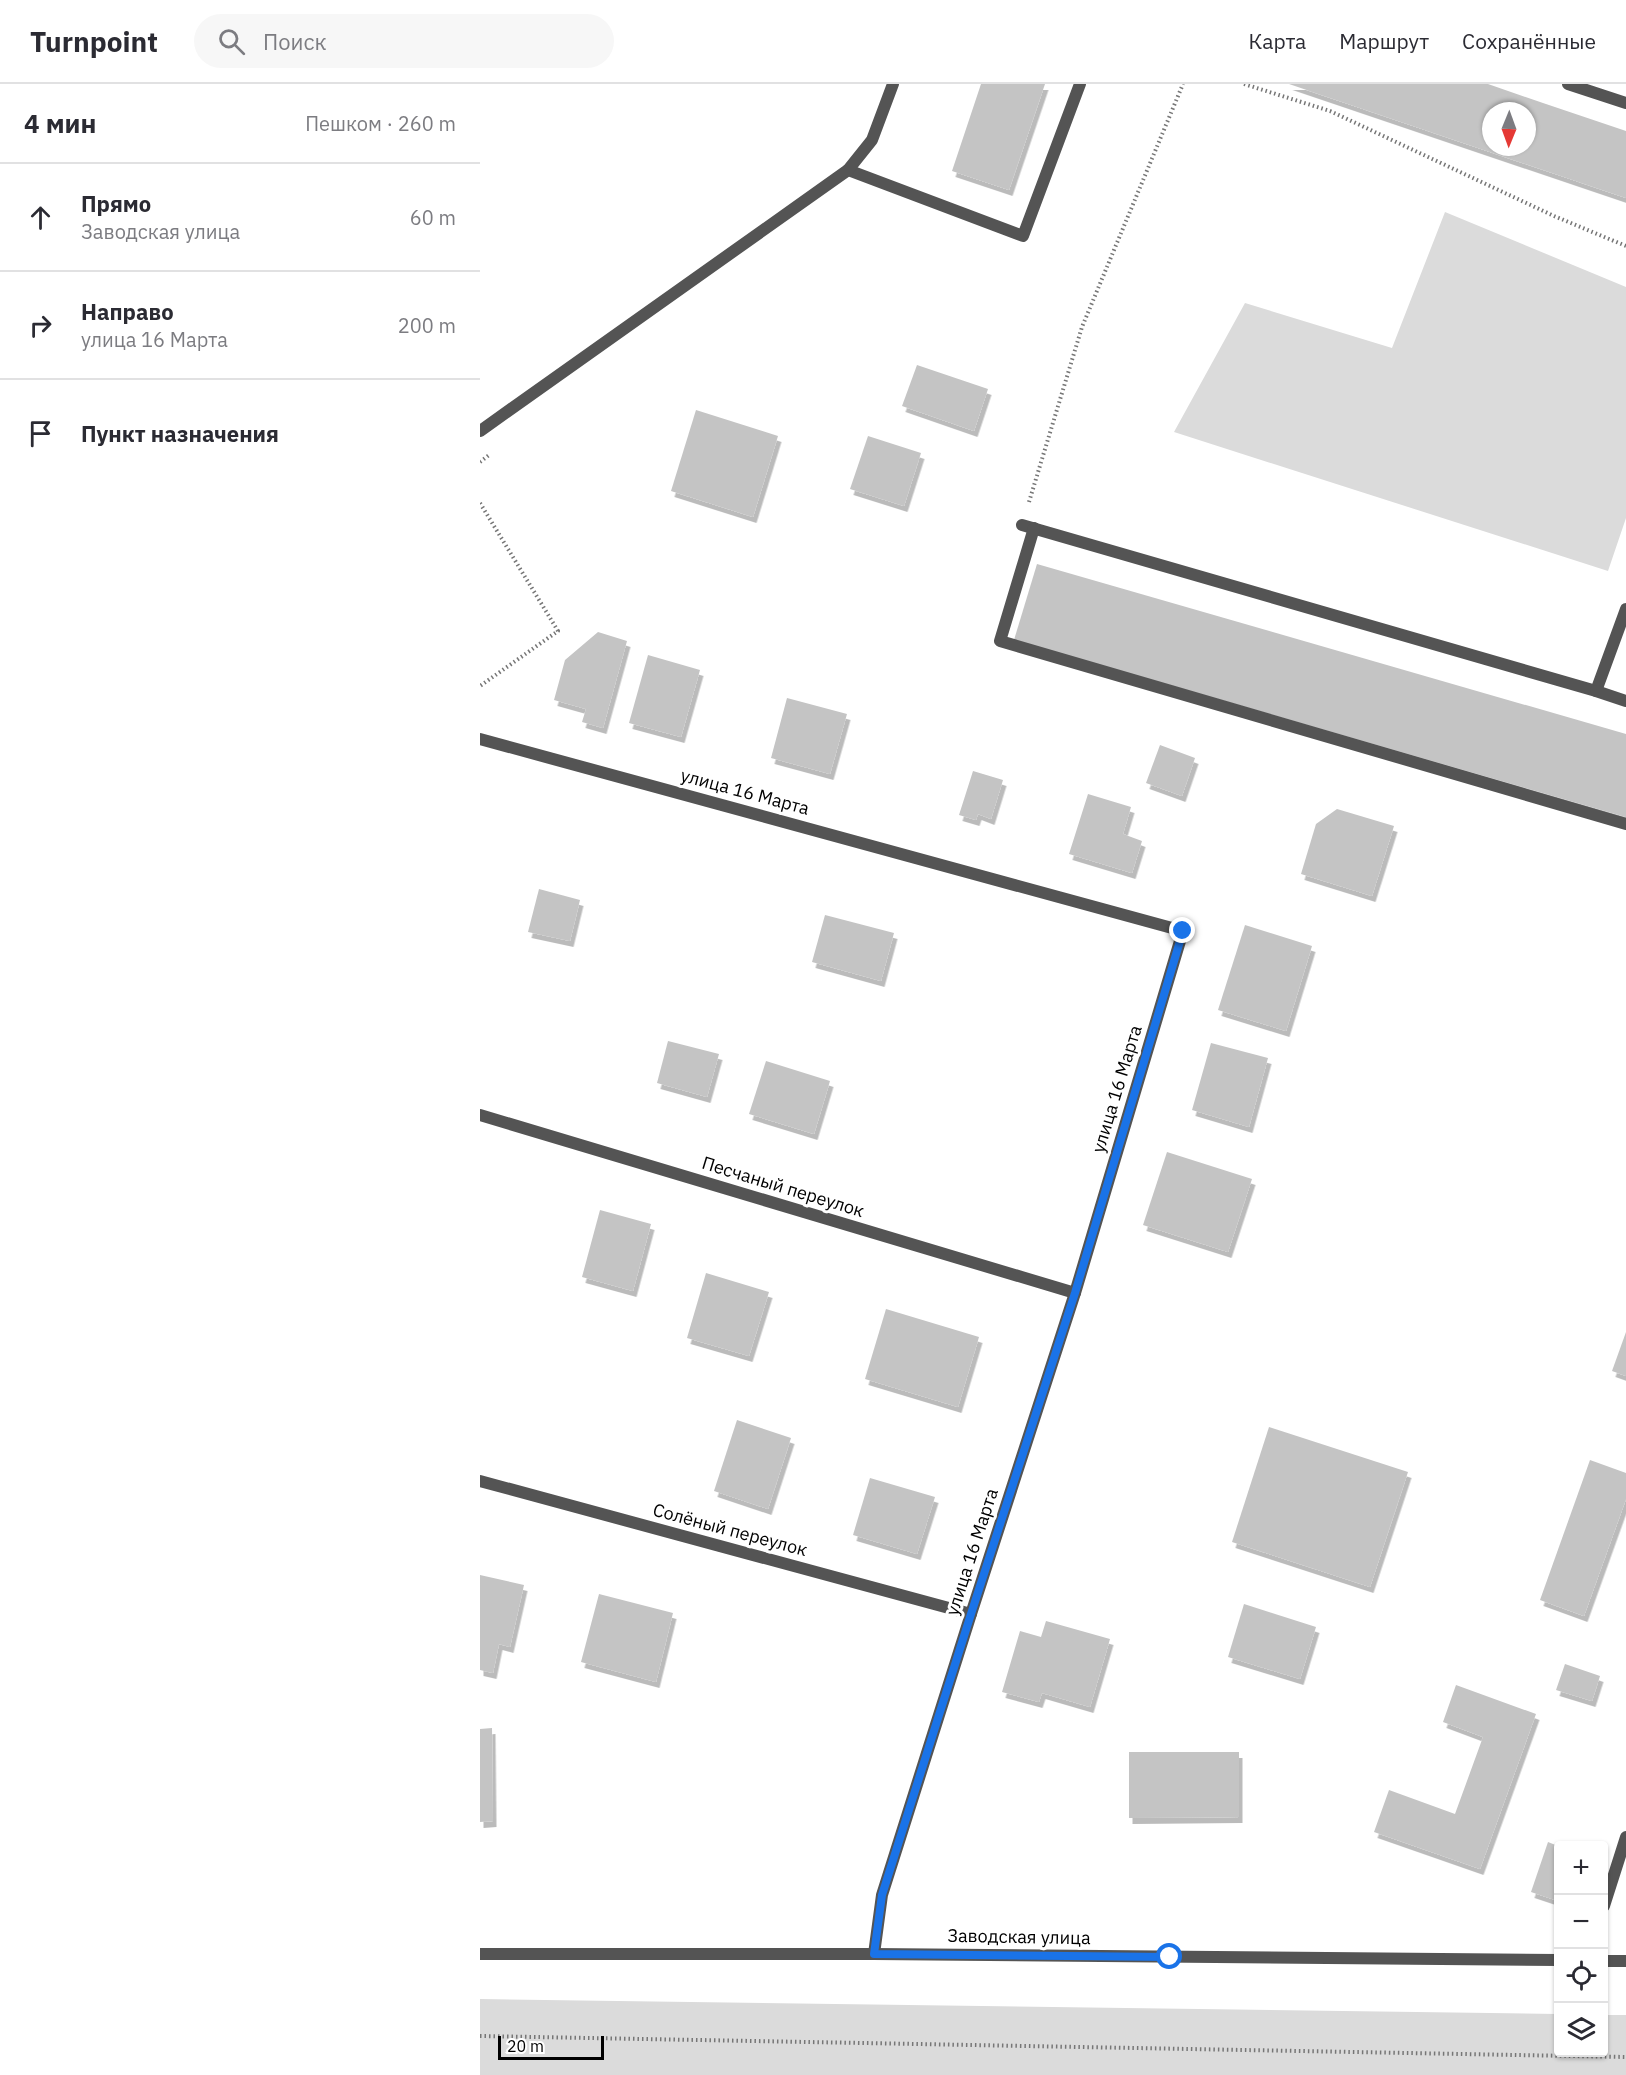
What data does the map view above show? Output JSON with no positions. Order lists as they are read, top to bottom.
{
  "streets": {
    "street": [
      "улица 16 Марта",
      "Песчаный переулок",
      "Солёный переулок",
      "Заводская улица"
    ]
  },
  "crossings": [
    ["улица 16 Марта", "Песчаный переулок"],
    ["улица 16 Марта", "Солёный переулок"],
    ["улица 16 Марта", "Заводская улица"]
  ],
  "scale_bar": "20 m",
  "north": "bottom",
  "page": {
    "header": "Turnpoint",
    "search": "Поиск",
    "nav": ["Карта", "Маршрут", "Сохранённые"],
    "heading": ["4 мин", "Пешком · 260 m"],
    "list": [
      ["Прямо", "Заводская улица", "60 m"],
      ["Направо", "улица 16 Марта", "200 m"],
      "Пункт назначения"
    ],
    "map_buttons": ["+", "−"],
    "scale": "20 m"
  }
}
